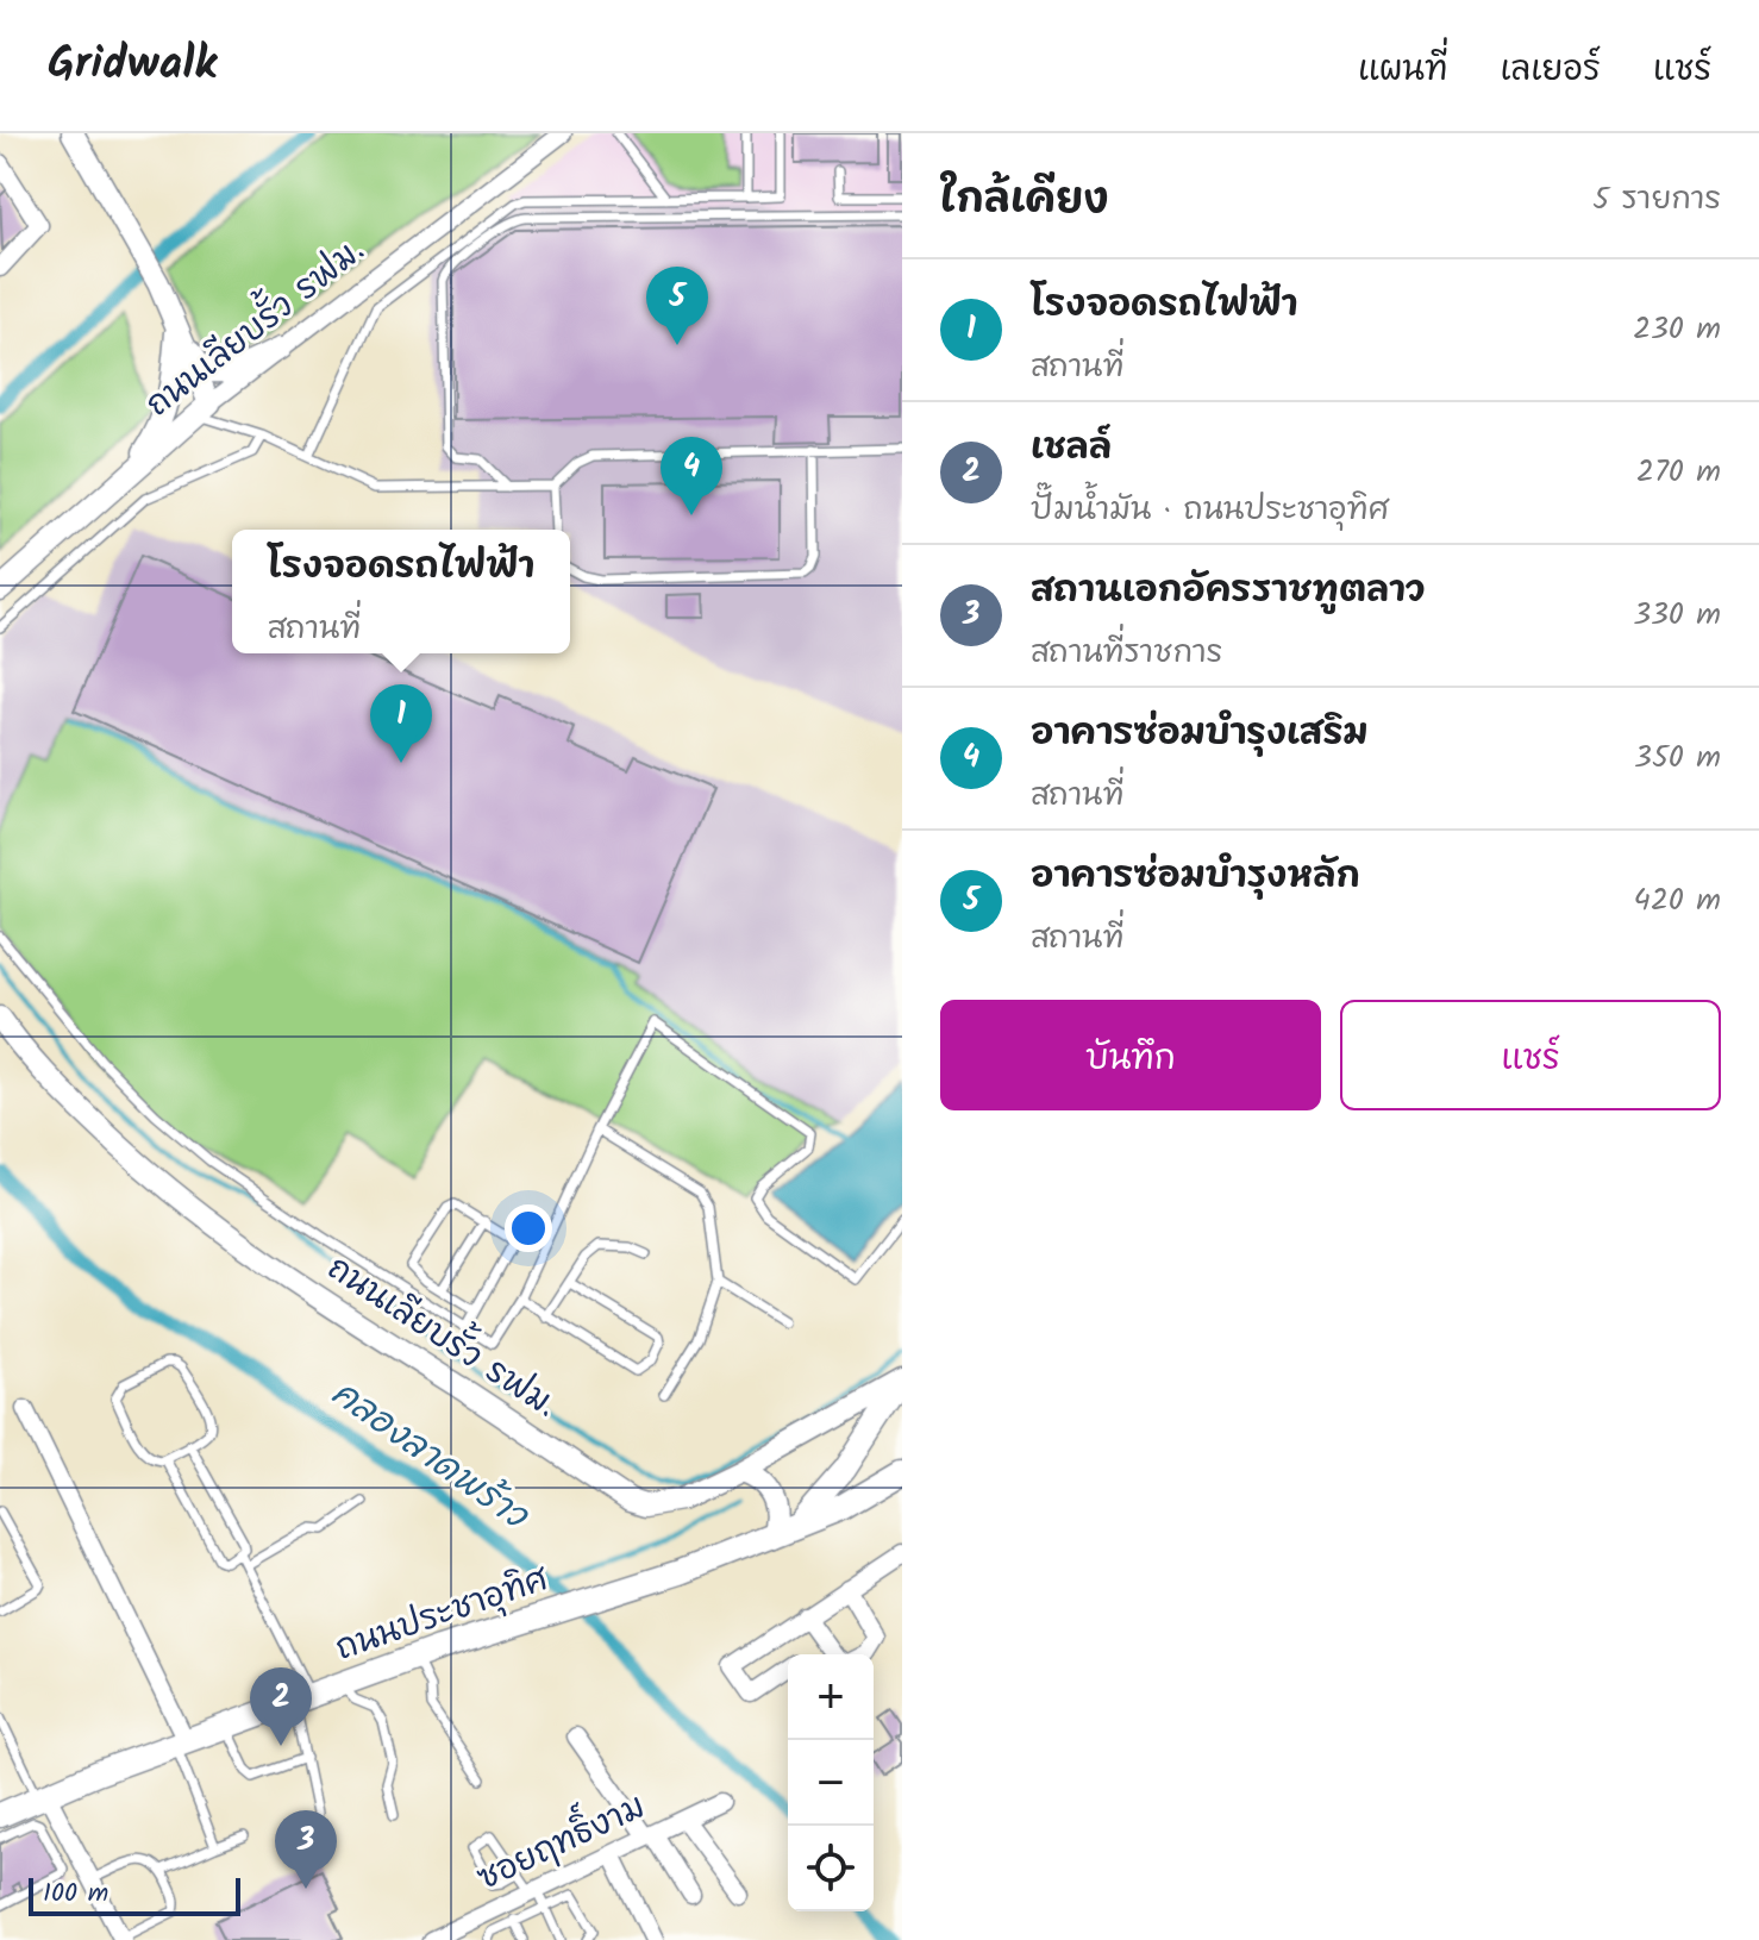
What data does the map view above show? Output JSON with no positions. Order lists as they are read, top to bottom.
{
  "streets": {
    "main road": ["ถนนประชาอุทิศ"],
    "street": ["ถนนเลียบรั้ว รฟม.", "ซอยฤทธิ์งาม"]
  },
  "water": ["คลองลาดพร้าว"],
  "scale_bar": "100 m",
  "page": {
    "header": "Gridwalk",
    "nav": ["แผนที่", "เลเยอร์", "แชร์"],
    "heading": ["ใกล้เคียง", "5 รายการ"],
    "list": [
      {
        "mark": "1",
        "name": "โรงจอดรถไฟฟ้า",
        "note": "สถานที่",
        "value": "230 m"
      },
      {
        "mark": "2",
        "name": "เชลล์",
        "note": "ปั๊มน้ำมัน · ถนนประชาอุทิศ",
        "value": "270 m"
      },
      {
        "mark": "3",
        "name": "สถานเอกอัครราชทูตลาว",
        "note": "สถานที่ราชการ",
        "value": "330 m"
      },
      {
        "mark": "4",
        "name": "อาคารซ่อมบำรุงเสริม",
        "note": "สถานที่",
        "value": "350 m"
      },
      {
        "mark": "5",
        "name": "อาคารซ่อมบำรุงหลัก",
        "note": "สถานที่",
        "value": "420 m"
      }
    ],
    "pins": [
      "5",
      "4",
      "1",
      "2",
      "3"
    ],
    "popup": ["โรงจอดรถไฟฟ้า", "สถานที่"],
    "buttons": ["บันทึก", "แชร์"],
    "map_buttons": ["+", "−"],
    "scale": "100 m"
  }
}
